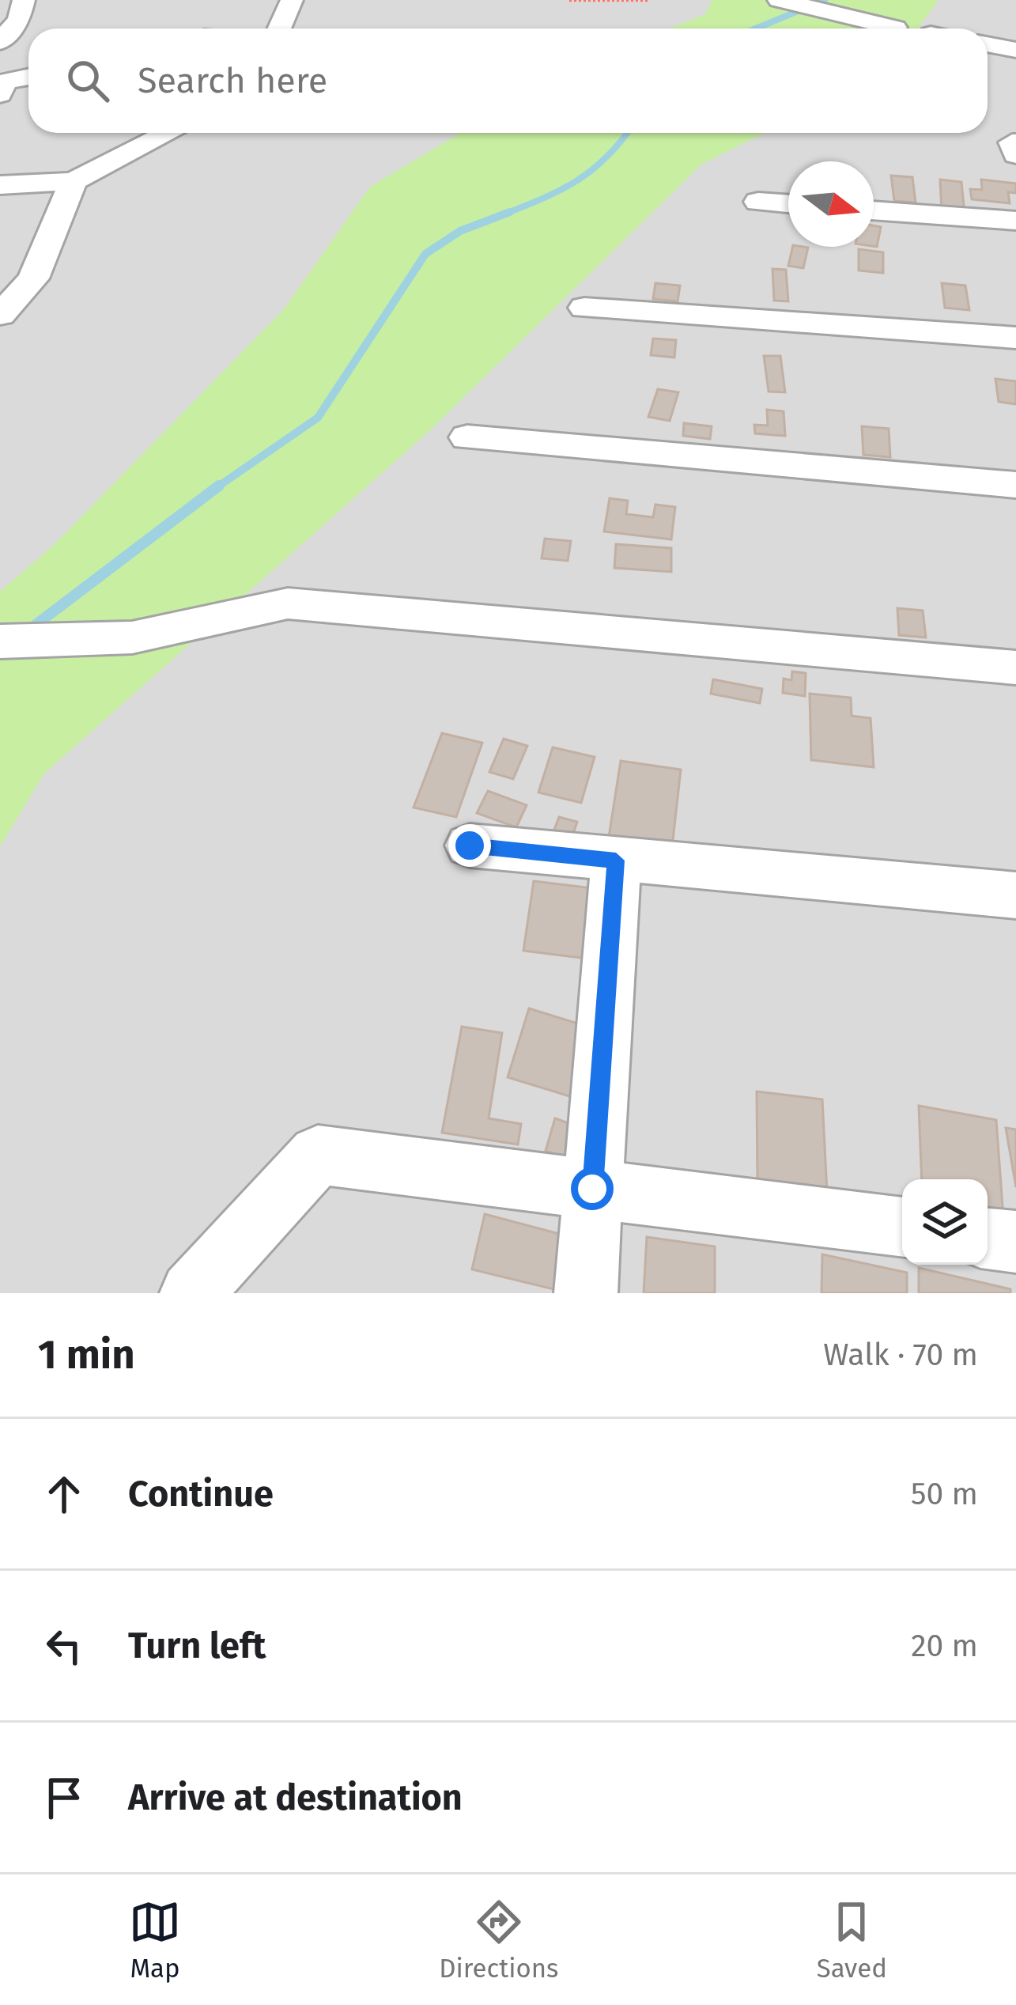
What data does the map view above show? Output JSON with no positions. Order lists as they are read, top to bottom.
{
  "north": "right",
  "page": {
    "search": "Search here",
    "heading": ["1 min", "Walk · 70 m"],
    "list": [
      ["Continue", "50 m"],
      ["Turn left", "20 m"],
      "Arrive at destination"
    ],
    "nav": ["Map", "Directions", "Saved"]
  }
}
